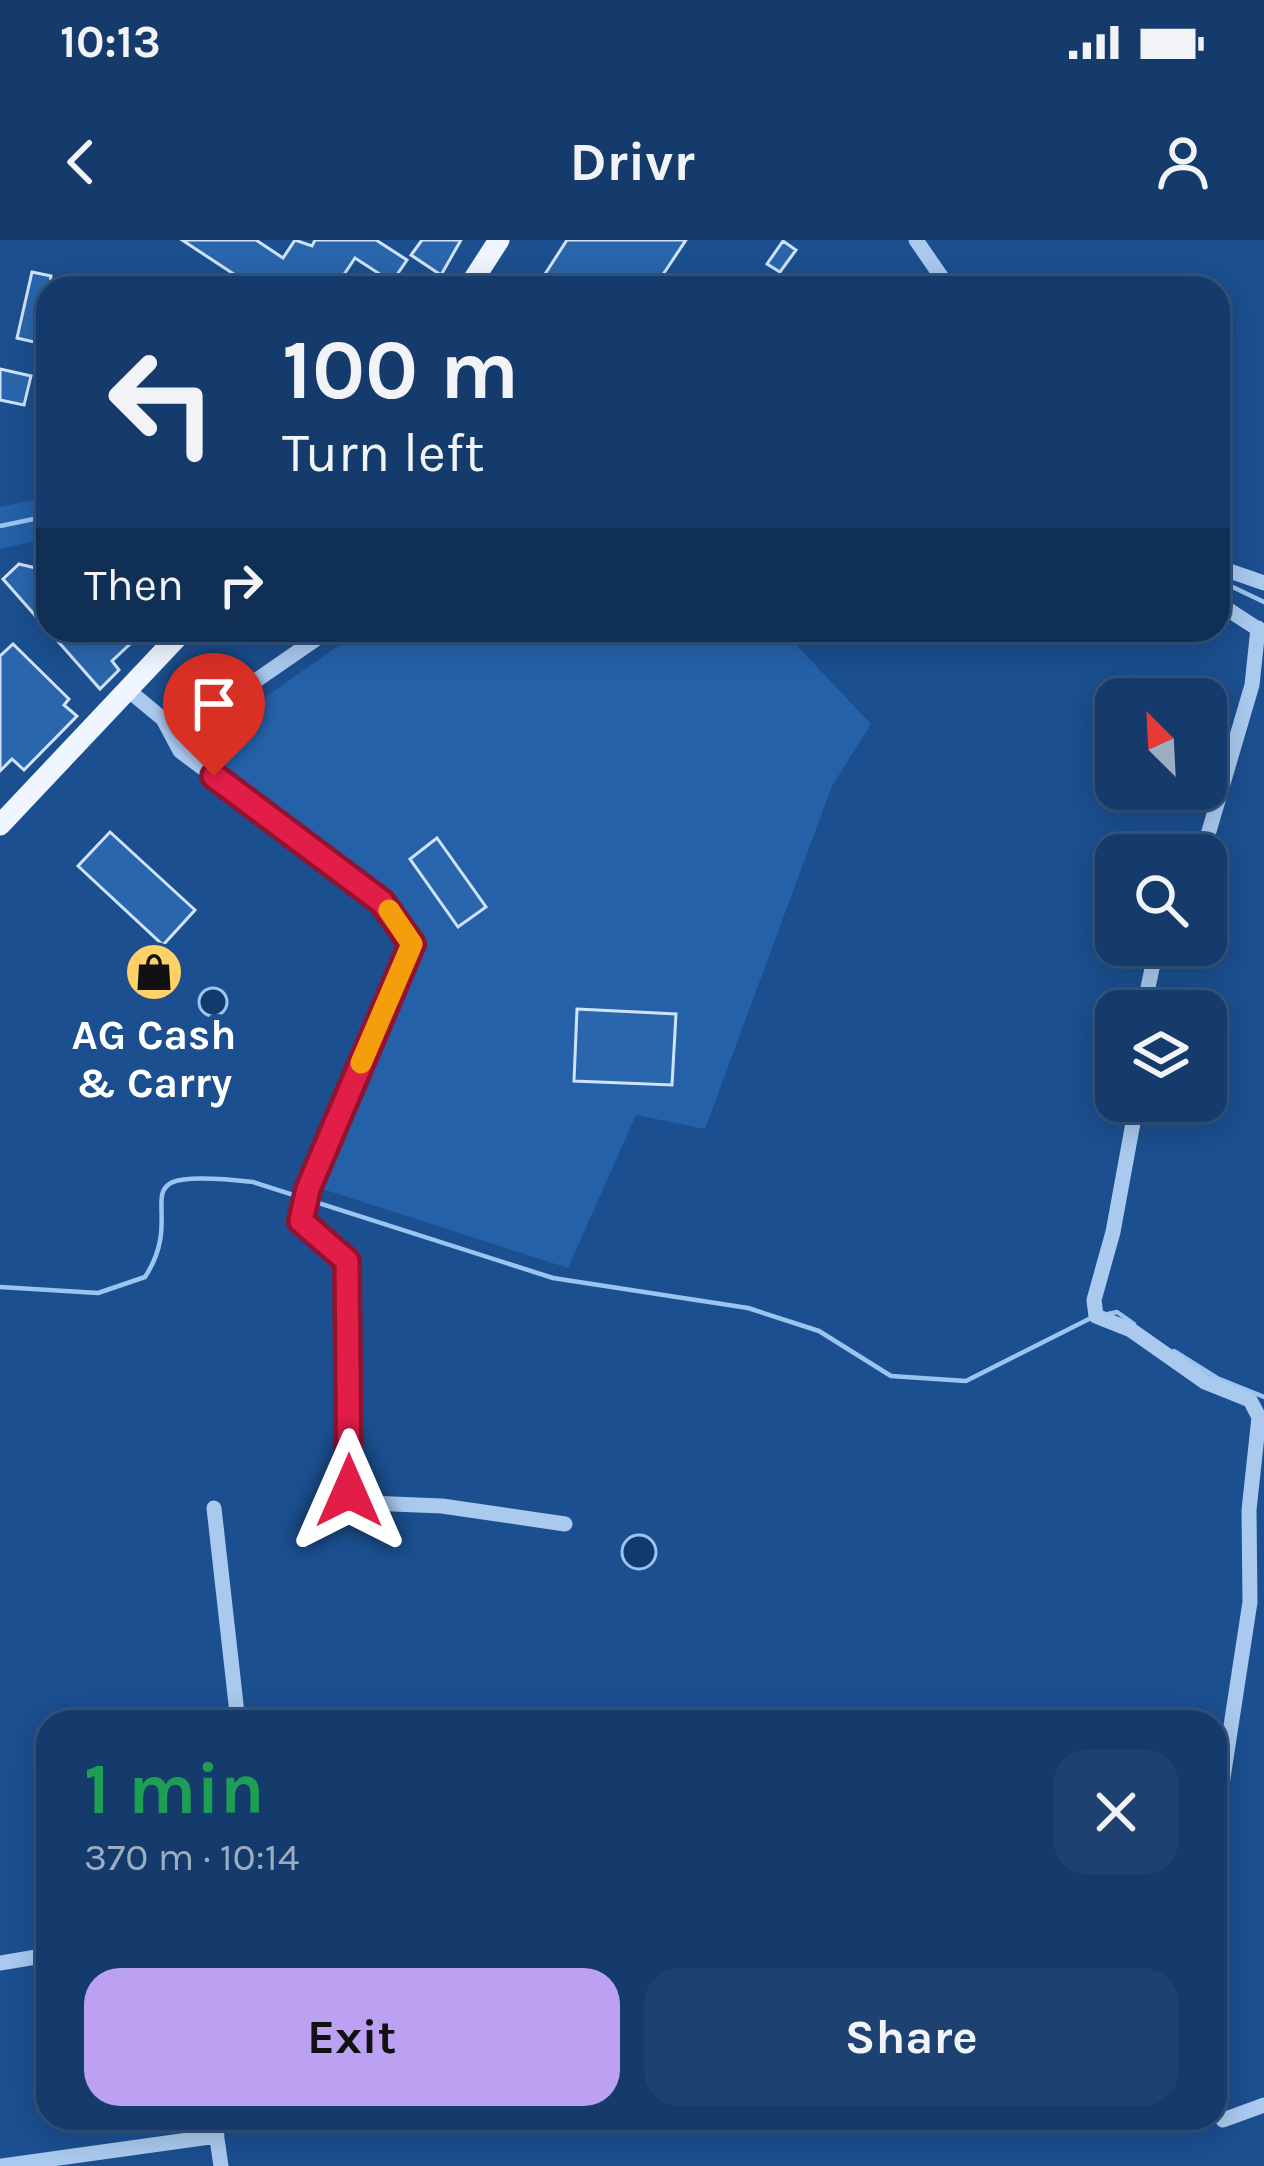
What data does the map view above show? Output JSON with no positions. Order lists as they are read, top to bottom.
{
  "places": {
    "shop": ["AG Cash & Carry"]
  },
  "north": "top left",
  "page": {
    "status": "10:13",
    "header": "Drivr",
    "turn": ["100 m", "Turn left"],
    "then": "Then",
    "heading": ["1 min", "370 m · 10:14"],
    "buttons": ["Exit", "Share"]
  }
}
